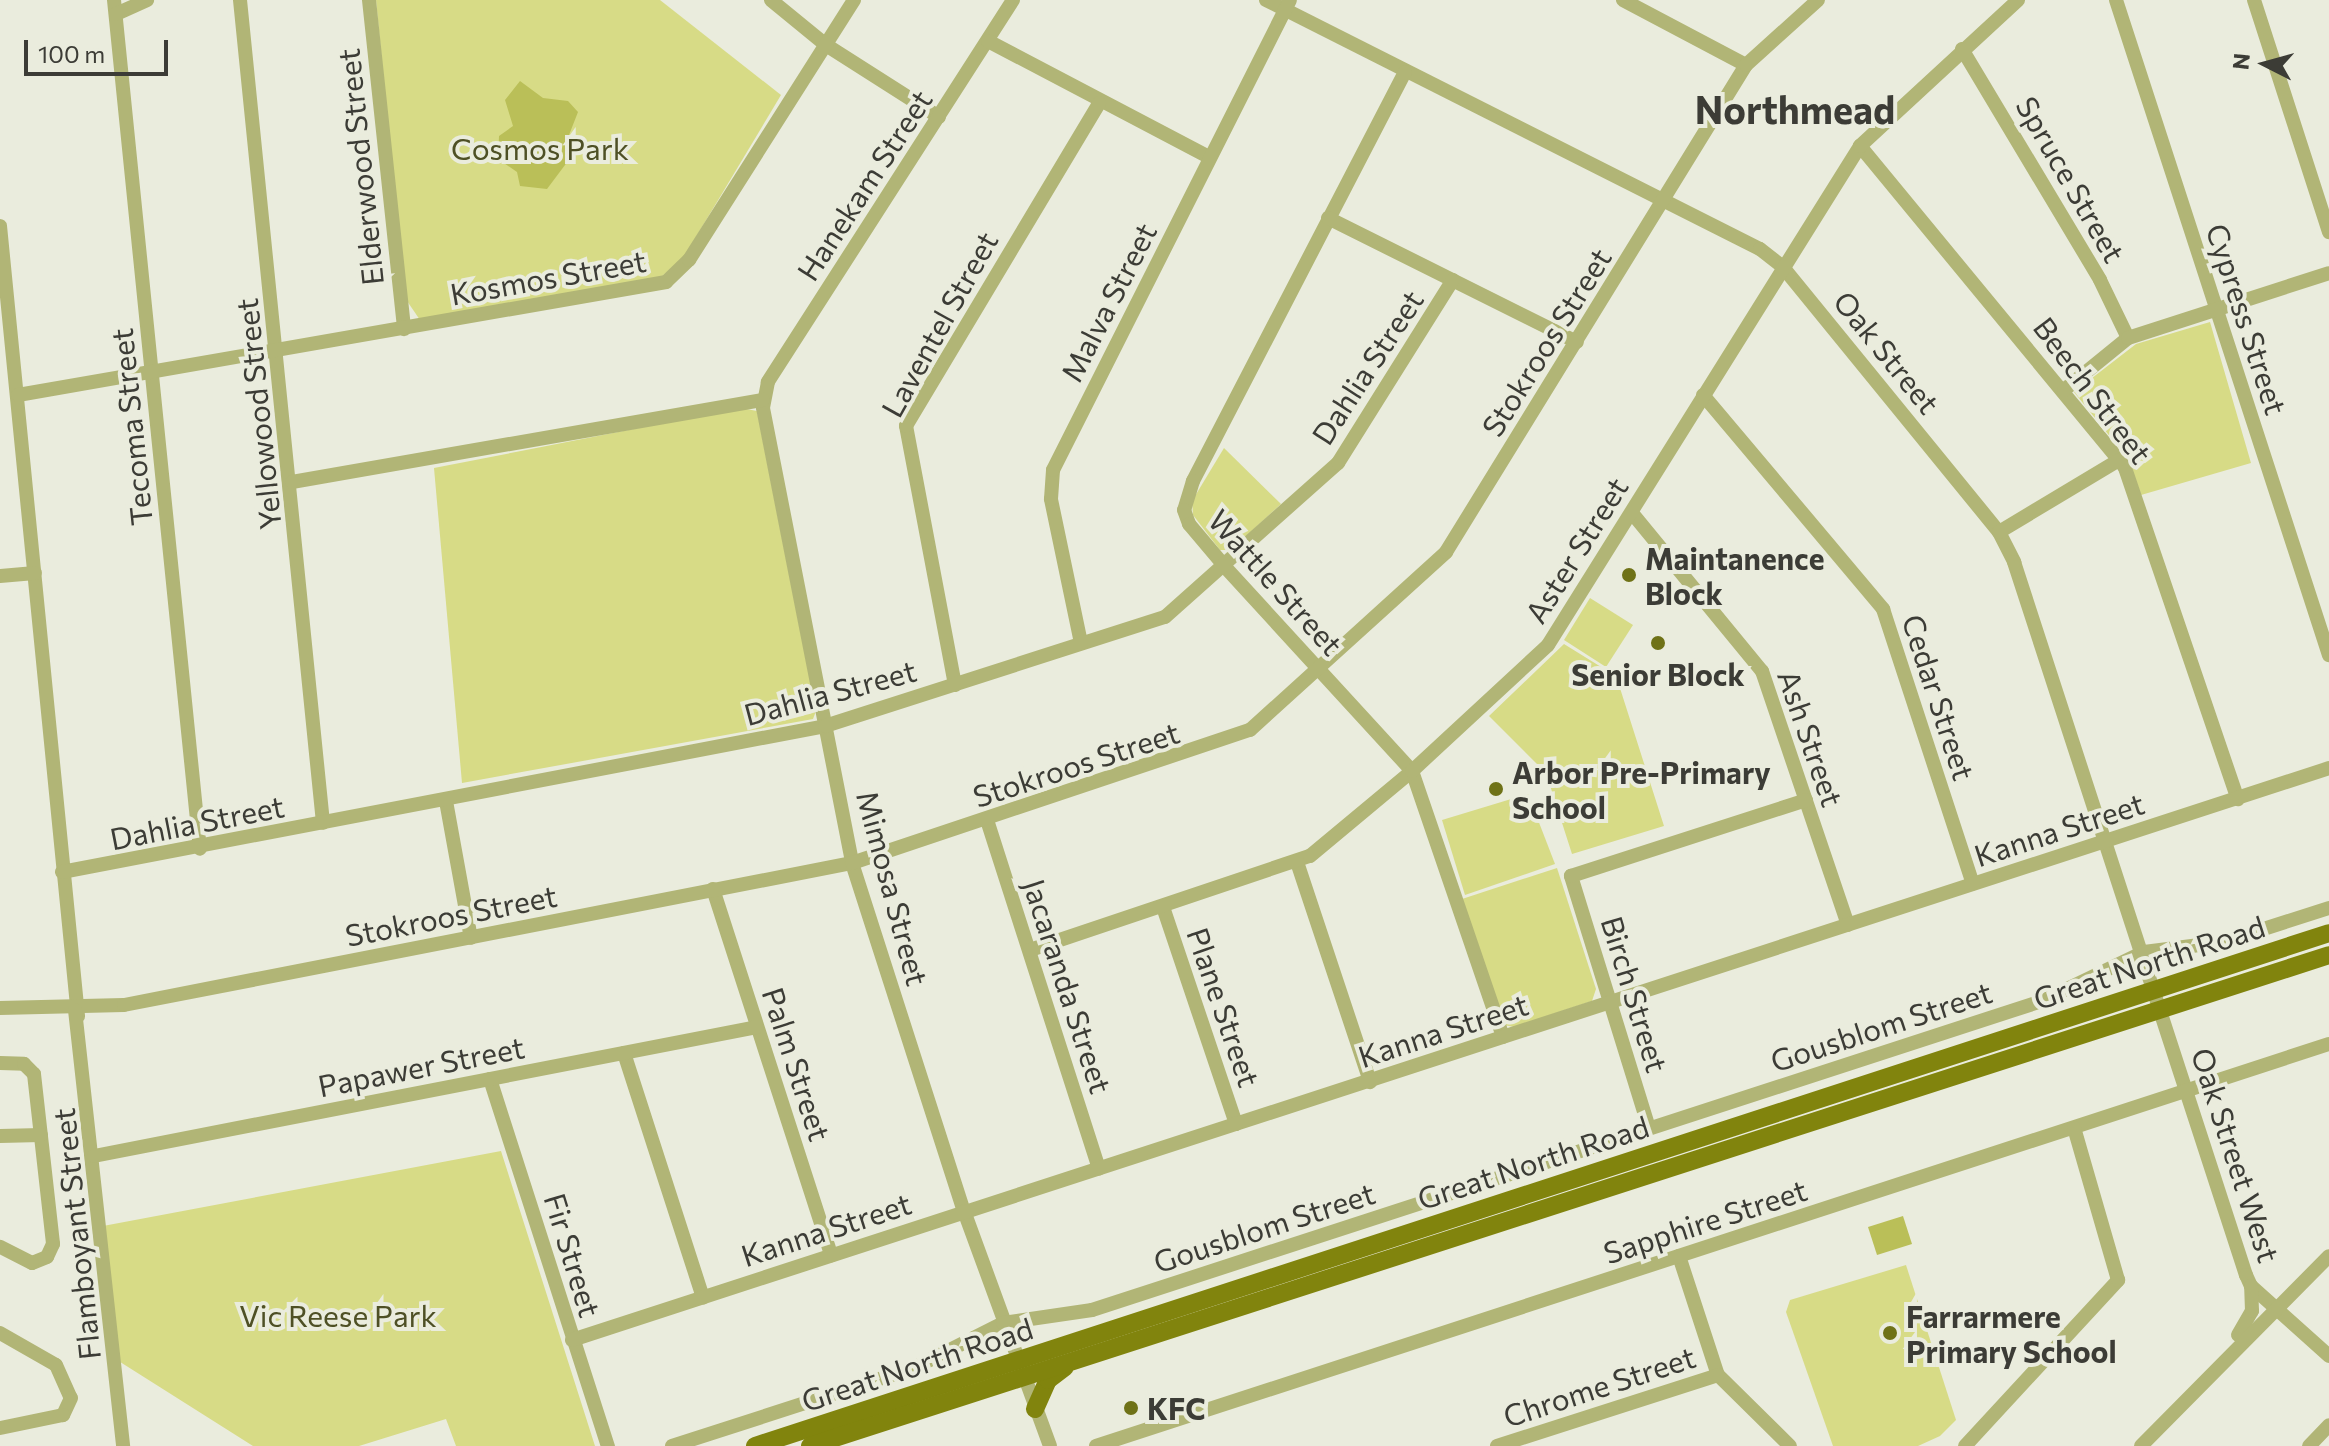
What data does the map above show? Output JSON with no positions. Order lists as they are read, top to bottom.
{
  "streets": {
    "main road": ["Great North Road"],
    "street": [
      "Elderwood Street",
      "Spruce Street",
      "Hanekam Street",
      "Kosmos Street",
      "Malva Street",
      "Cypress Street",
      "Laventel Street",
      "Stokroos Street",
      "Oak Street",
      "Dahlia Street",
      "Beech Street",
      "Yellowood Street",
      "Tecoma Street",
      "Aster Street",
      "Wattle Street",
      "Cedar Street",
      "Ash Street",
      "Kanna Street",
      "Mimosa Street",
      "Jacaranda Street",
      "Birch Street",
      "Plane Street",
      "Gousblom Street",
      "Palm Street",
      "Papawer Street",
      "Oak Street West",
      "Sapphire Street",
      "Flamboyant Street",
      "Fir Street",
      "Chrome Street"
    ]
  },
  "crossings": [
    ["Elderwood Street", "Kosmos Street"],
    ["Spruce Street", "Aster Street"],
    ["Hanekam Street", "Mimosa Street"],
    ["Kosmos Street", "Yellowood Street"],
    ["Kosmos Street", "Tecoma Street"],
    ["Kosmos Street", "Flamboyant Street"],
    ["Malva Street", "Oak Street"],
    ["Malva Street", "Dahlia Street"],
    ["Laventel Street", "Dahlia Street"],
    ["Stokroos Street", "Oak Street"],
    ["Stokroos Street", "Wattle Street"],
    ["Stokroos Street", "Mimosa Street"],
    ["Stokroos Street", "Jacaranda Street"],
    ["Stokroos Street", "Palm Street"],
    ["Stokroos Street", "Flamboyant Street"],
    ["Oak Street", "Aster Street"],
    ["Oak Street", "Wattle Street"],
    ["Oak Street", "Kanna Street"],
    ["Oak Street", "Great North Road"],
    ["Oak Street", "Gousblom Street"],
    ["Oak Street", "Oak Street West"],
    ["Dahlia Street", "Yellowood Street"],
    ["Dahlia Street", "Tecoma Street"],
    ["Dahlia Street", "Wattle Street"],
    ["Dahlia Street", "Mimosa Street"],
    ["Dahlia Street", "Flamboyant Street"],
    ["Beech Street", "Aster Street"],
    ["Beech Street", "Kanna Street"],
    ["Aster Street", "Wattle Street"],
    ["Aster Street", "Cedar Street"],
    ["Aster Street", "Ash Street"],
    ["Aster Street", "Jacaranda Street"],
    ["Aster Street", "Plane Street"],
    ["Wattle Street", "Kanna Street"],
    ["Cedar Street", "Kanna Street"],
    ["Ash Street", "Kanna Street"],
    ["Ash Street", "Birch Street"],
    ["Kanna Street", "Mimosa Street"],
    ["Kanna Street", "Jacaranda Street"],
    ["Kanna Street", "Birch Street"],
    ["Kanna Street", "Plane Street"],
    ["Kanna Street", "Palm Street"],
    ["Kanna Street", "Fir Street"],
    ["Mimosa Street", "Great North Road"],
    ["Mimosa Street", "Gousblom Street"],
    ["Great North Road", "Oak Street West"],
    ["Birch Street", "Gousblom Street"],
    ["Palm Street", "Papawer Street"],
    ["Papawer Street", "Flamboyant Street"],
    ["Papawer Street", "Fir Street"],
    ["Oak Street West", "Sapphire Street"]
  ],
  "districts": ["Northmead"],
  "parks": ["Cosmos Park", "Vic Reese Park"],
  "places": [
    "Maintanence Block",
    "Senior Block",
    "Arbor Pre-Primary School",
    "Farrarmere Primary School",
    "KFC"
  ],
  "scale_bar": "100 m",
  "north": "left"
}
